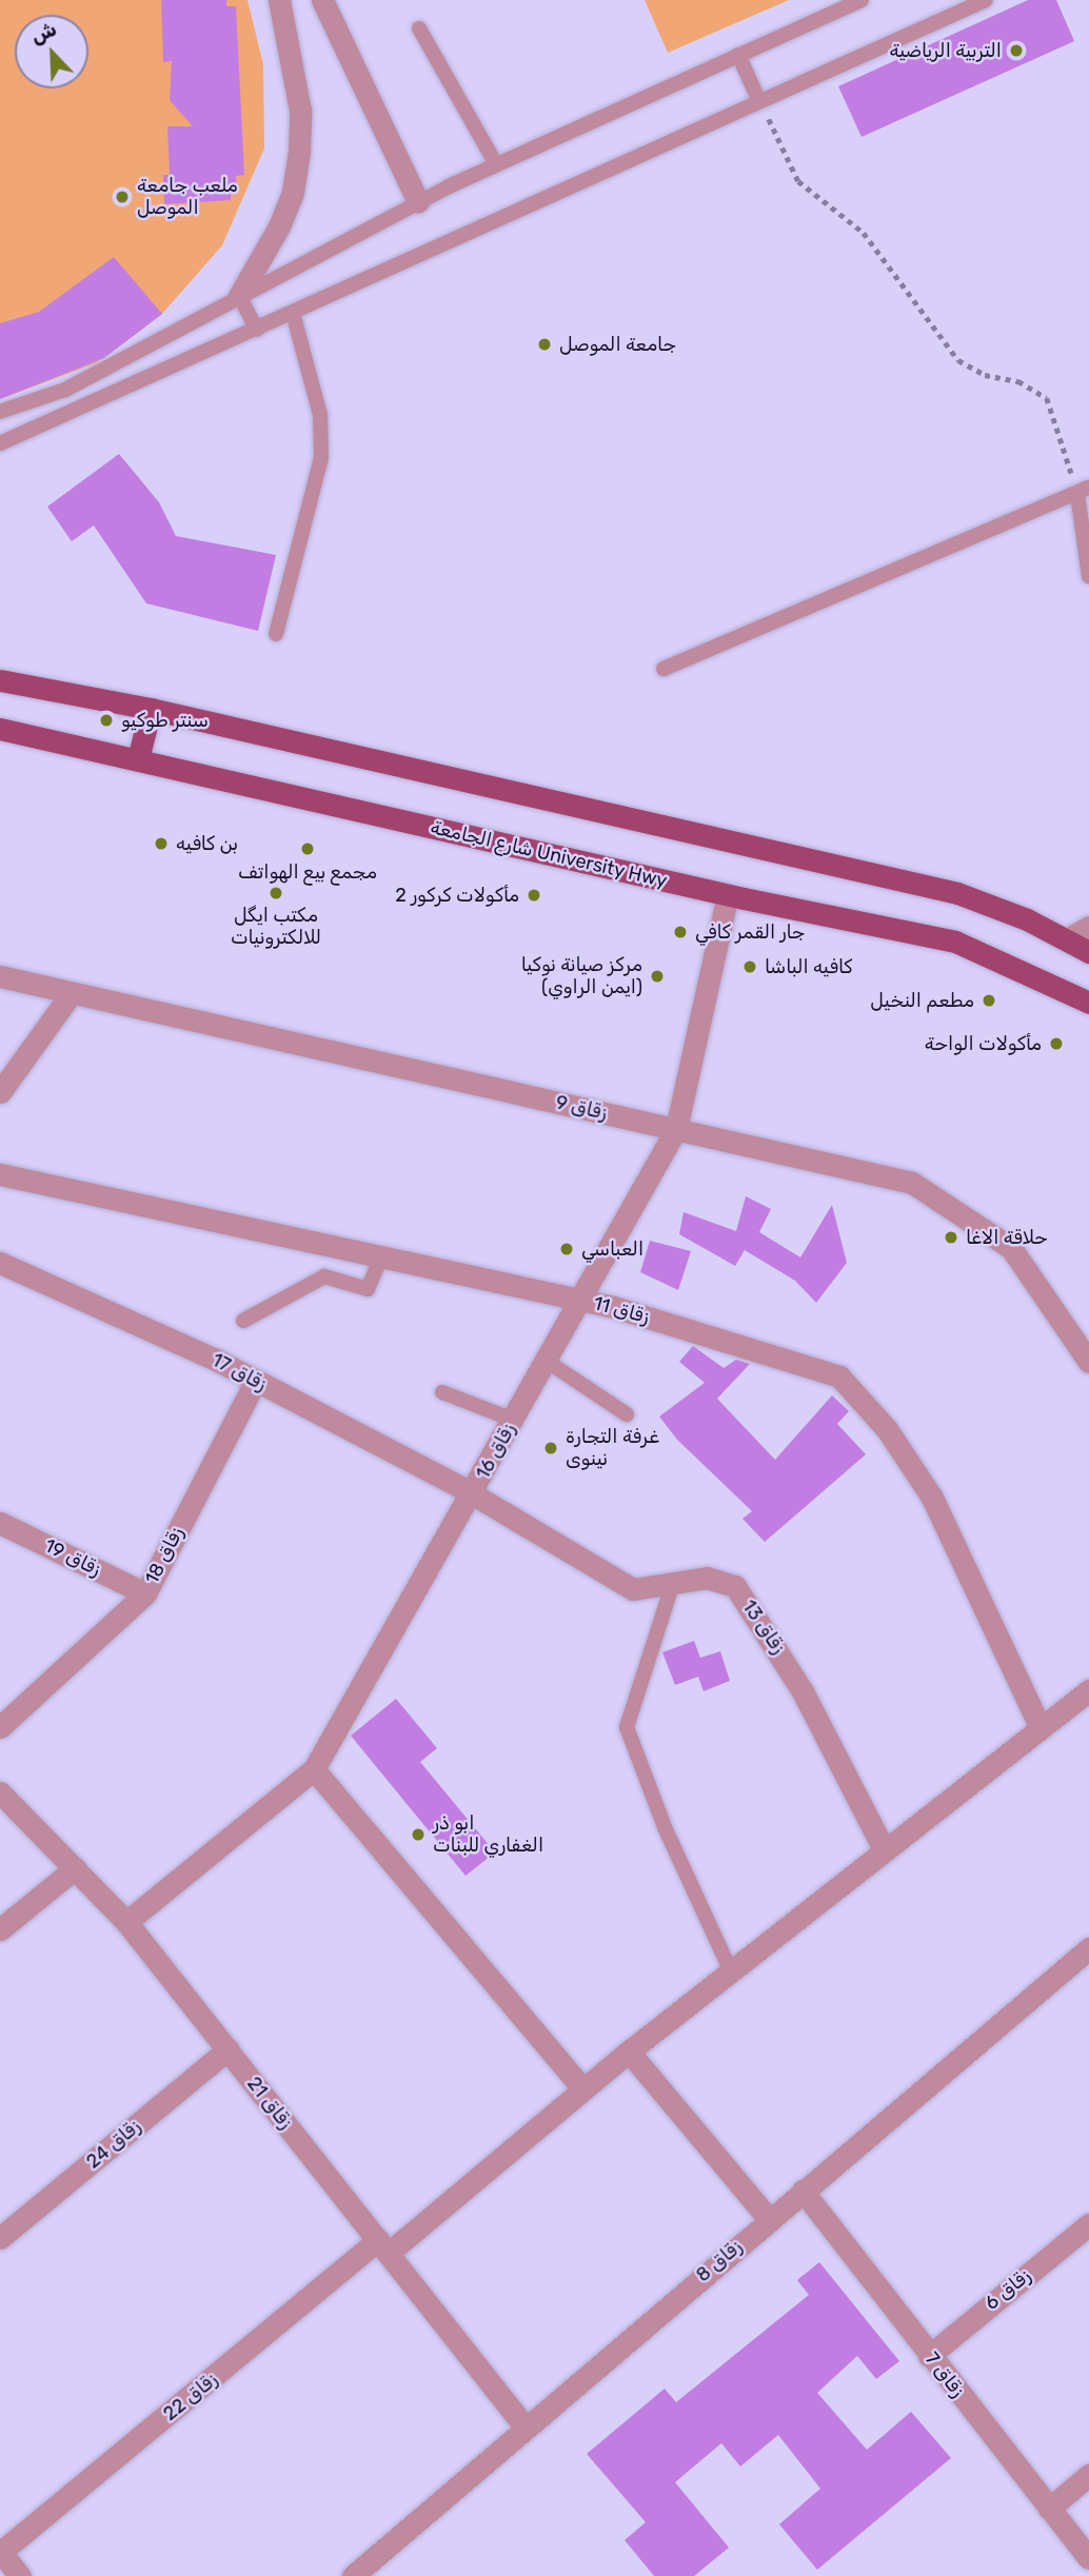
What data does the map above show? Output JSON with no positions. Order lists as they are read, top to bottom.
{
  "streets": {
    "main road": ["شارع الجامعة University Hwy"],
    "street": [
      "زقاق 9",
      "زقاق 11",
      "زقاق 17",
      "زقاق 16",
      "زقاق 18",
      "زقاق 19",
      "زقاق 13",
      "زقاق 21",
      "زقاق 24",
      "زقاق 8",
      "زقاق 6",
      "زقاق 7",
      "زقاق 22"
    ]
  },
  "crossings": [
    ["شارع الجامعة University Hwy", "زقاق 16"],
    ["زقاق 9", "زقاق 16"],
    ["زقاق 11", "زقاق 16"],
    ["زقاق 11", "زقاق 22"],
    ["زقاق 17", "زقاق 16"],
    ["زقاق 17", "زقاق 18"],
    ["زقاق 17", "زقاق 13"],
    ["زقاق 16", "زقاق 13"],
    ["زقاق 16", "زقاق 21"],
    ["زقاق 18", "زقاق 19"],
    ["زقاق 13", "زقاق 22"],
    ["زقاق 21", "زقاق 24"],
    ["زقاق 21", "زقاق 8"],
    ["زقاق 21", "زقاق 22"],
    ["زقاق 8", "زقاق 7"],
    ["زقاق 6", "زقاق 7"]
  ],
  "places": [
    "التربية الرياضية",
    "ملعب جامعة الموصل",
    "جامعة الموصل",
    "سنتر طوكيو",
    "بن كافيه",
    "مجمع بيع الهواتف",
    "مكتب ايگل للالكترونيات",
    "مأكولات كركور 2",
    "جار القمر كافي",
    "كافيه الباشا",
    "مركز صيانة نوكيا (ايمن الراوي)",
    "مطعم النخيل",
    "مأكولات الواحة",
    "حلاقة الاغا",
    "العباسي",
    "غرفة التجارة نينوى",
    "ابو ذر الغفاري للبنات"
  ],
  "north": "top left"
}
